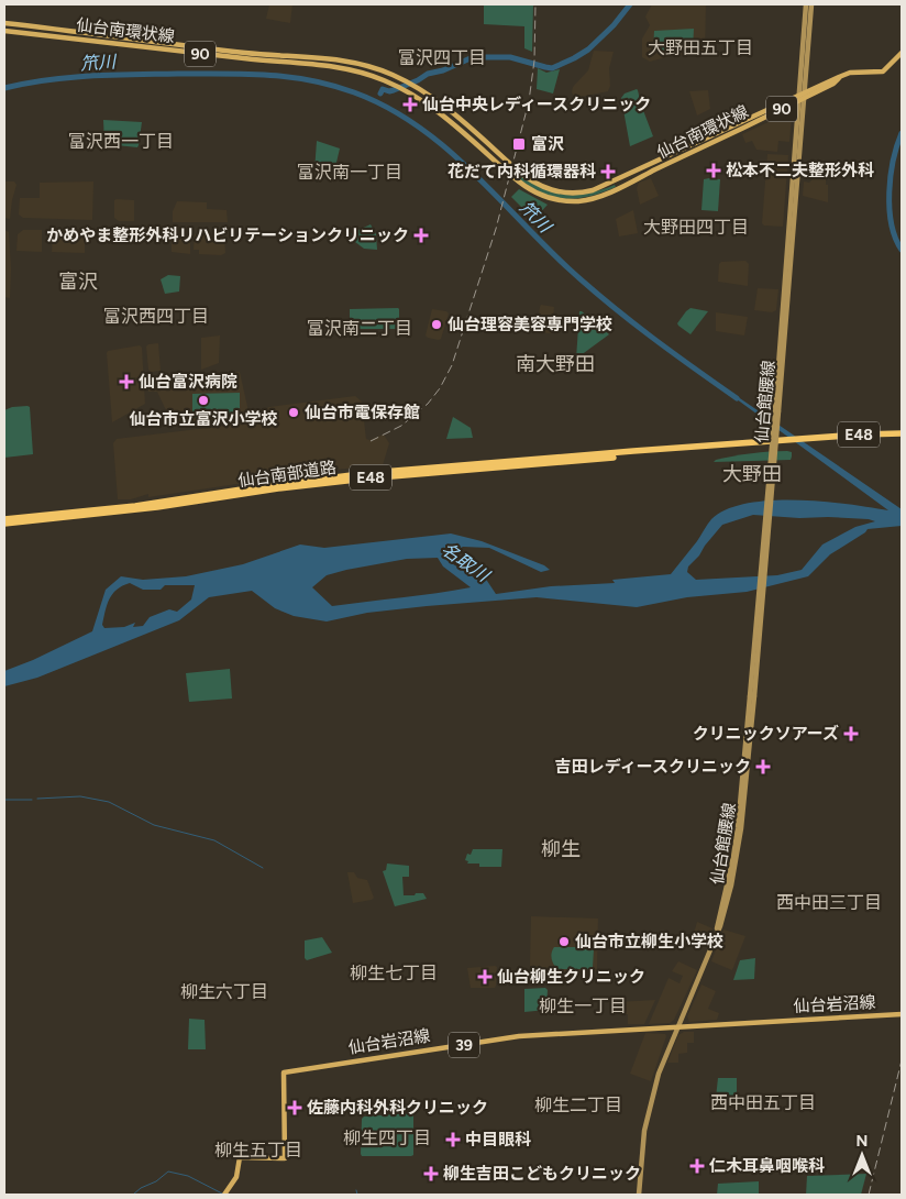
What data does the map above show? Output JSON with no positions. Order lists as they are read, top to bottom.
{
  "streets": {
    "highway": ["E48", "仙台南部道路"],
    "main road": [
      "仙台南環状線",
      "90",
      "仙台館腰線",
      "仙台岩沼線",
      "39"
    ]
  },
  "crossings": [
    ["仙台南環状線", "仙台館腰線"],
    ["仙台館腰線", "仙台岩沼線"]
  ],
  "districts": [
    "大野田五丁目",
    "富沢四丁目",
    "富沢西一丁目",
    "富沢南一丁目",
    "大野田四丁目",
    "富沢",
    "富沢西四丁目",
    "富沢南二丁目",
    "南大野田",
    "大野田",
    "柳生",
    "西中田三丁目",
    "柳生七丁目",
    "柳生六丁目",
    "柳生一丁目",
    "西中田五丁目",
    "柳生二丁目",
    "柳生四丁目",
    "柳生五丁目"
  ],
  "water": ["笊川", "名取川"],
  "places": {
    "health": [
      "仙台中央レディースクリニック",
      "松本不二夫整形外科",
      "花だて内科循環器科",
      "かめやま整形外科リハビリテーションクリニック",
      "仙台富沢病院",
      "クリニックソアーズ",
      "吉田レディースクリニック",
      "仙台柳生クリニック",
      "佐藤内科外科クリニック",
      "中目眼科",
      "仁木耳鼻咽喉科",
      "柳生吉田こどもクリニック"
    ],
    "transit": ["富沢"],
    "other": [
      "仙台理容美容専門学校",
      "仙台市立富沢小学校",
      "仙台市電保存館",
      "仙台市立柳生小学校"
    ]
  },
  "north": "top"
}
